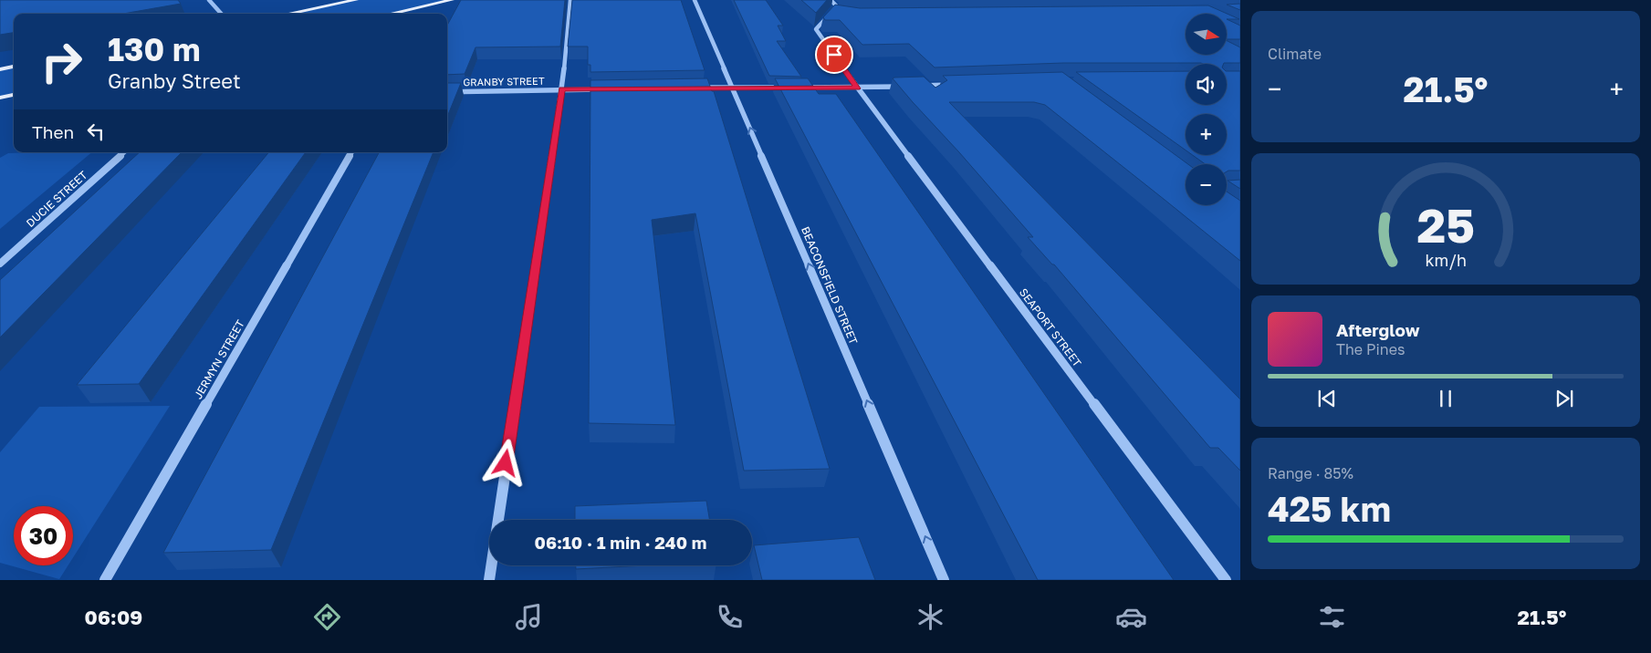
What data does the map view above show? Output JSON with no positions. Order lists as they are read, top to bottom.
{
  "streets": {
    "street": [
      "GRANBY STREET",
      "DUCIE STREET",
      "BEACONSFIELD STREET",
      "SEAPORT STREET",
      "JERMYN STREET"
    ]
  },
  "one_way": ["BEACONSFIELD STREET"],
  "north": "right",
  "page": {
    "tile": [
      "Climate",
      ["Range · 85%", "425 km"]
    ],
    "map_buttons": ["+", "−"],
    "turn": ["130 m", "Granby Street"],
    "heat": ["−", "21.5°", "+"],
    "then": "Then",
    "song": ["Afterglow", "The Pines"],
    "limit": "30",
    "trip": "06:10 · 1 min · 240 m",
    "tabs": ["06:09", "21.5°"],
    "gauge": ["25", "km/h"]
  }
}
